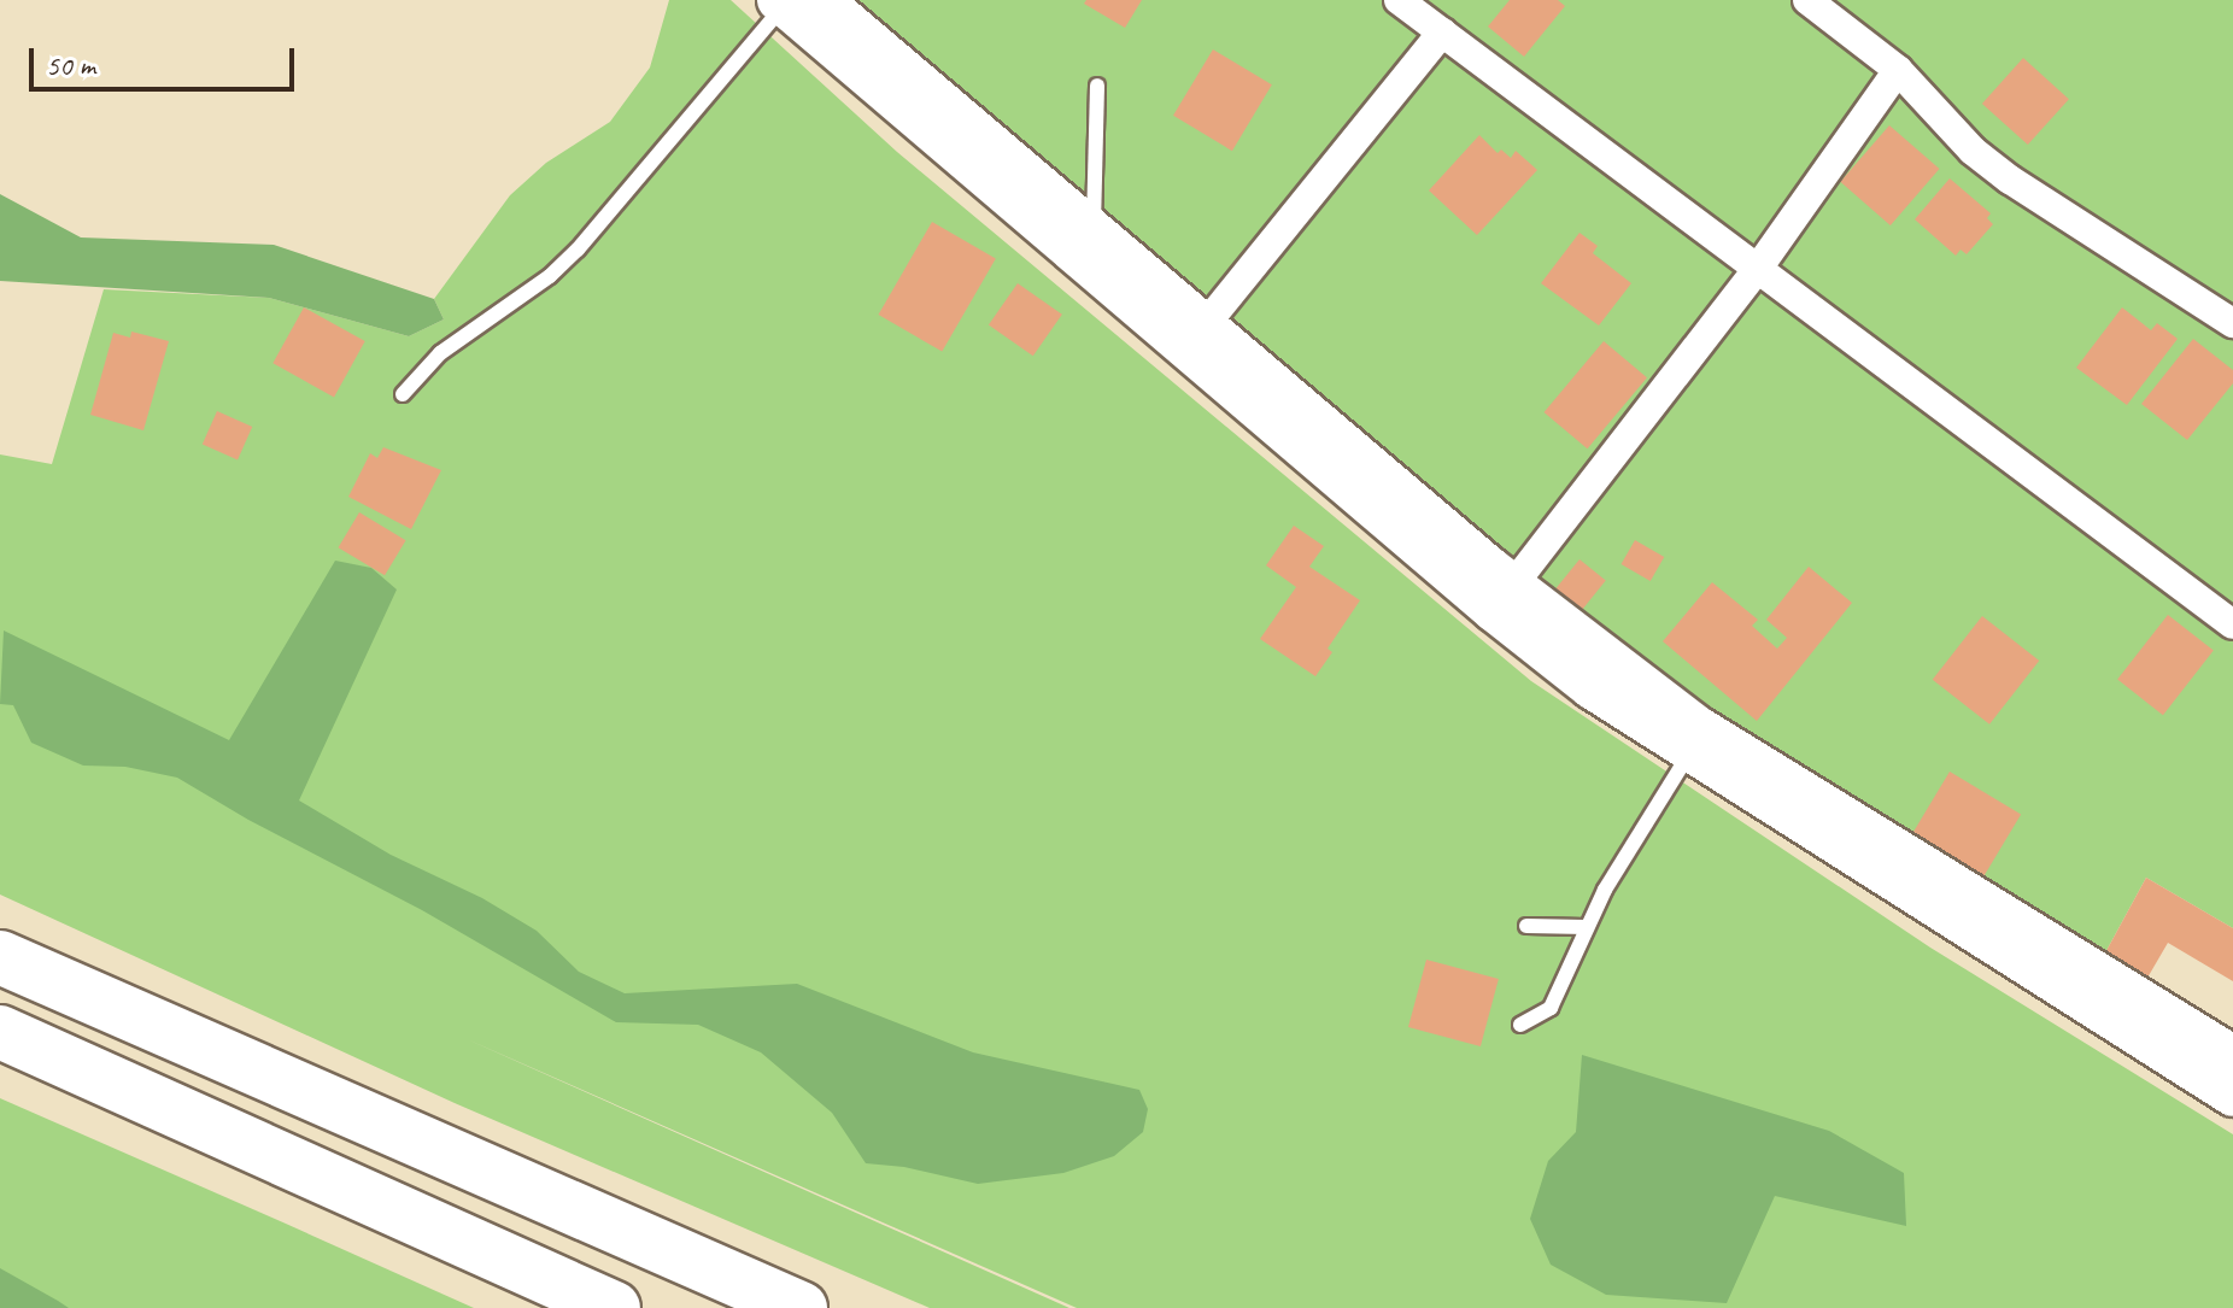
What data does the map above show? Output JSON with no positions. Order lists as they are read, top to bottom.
{
  "scale_bar": "50 m"
}
